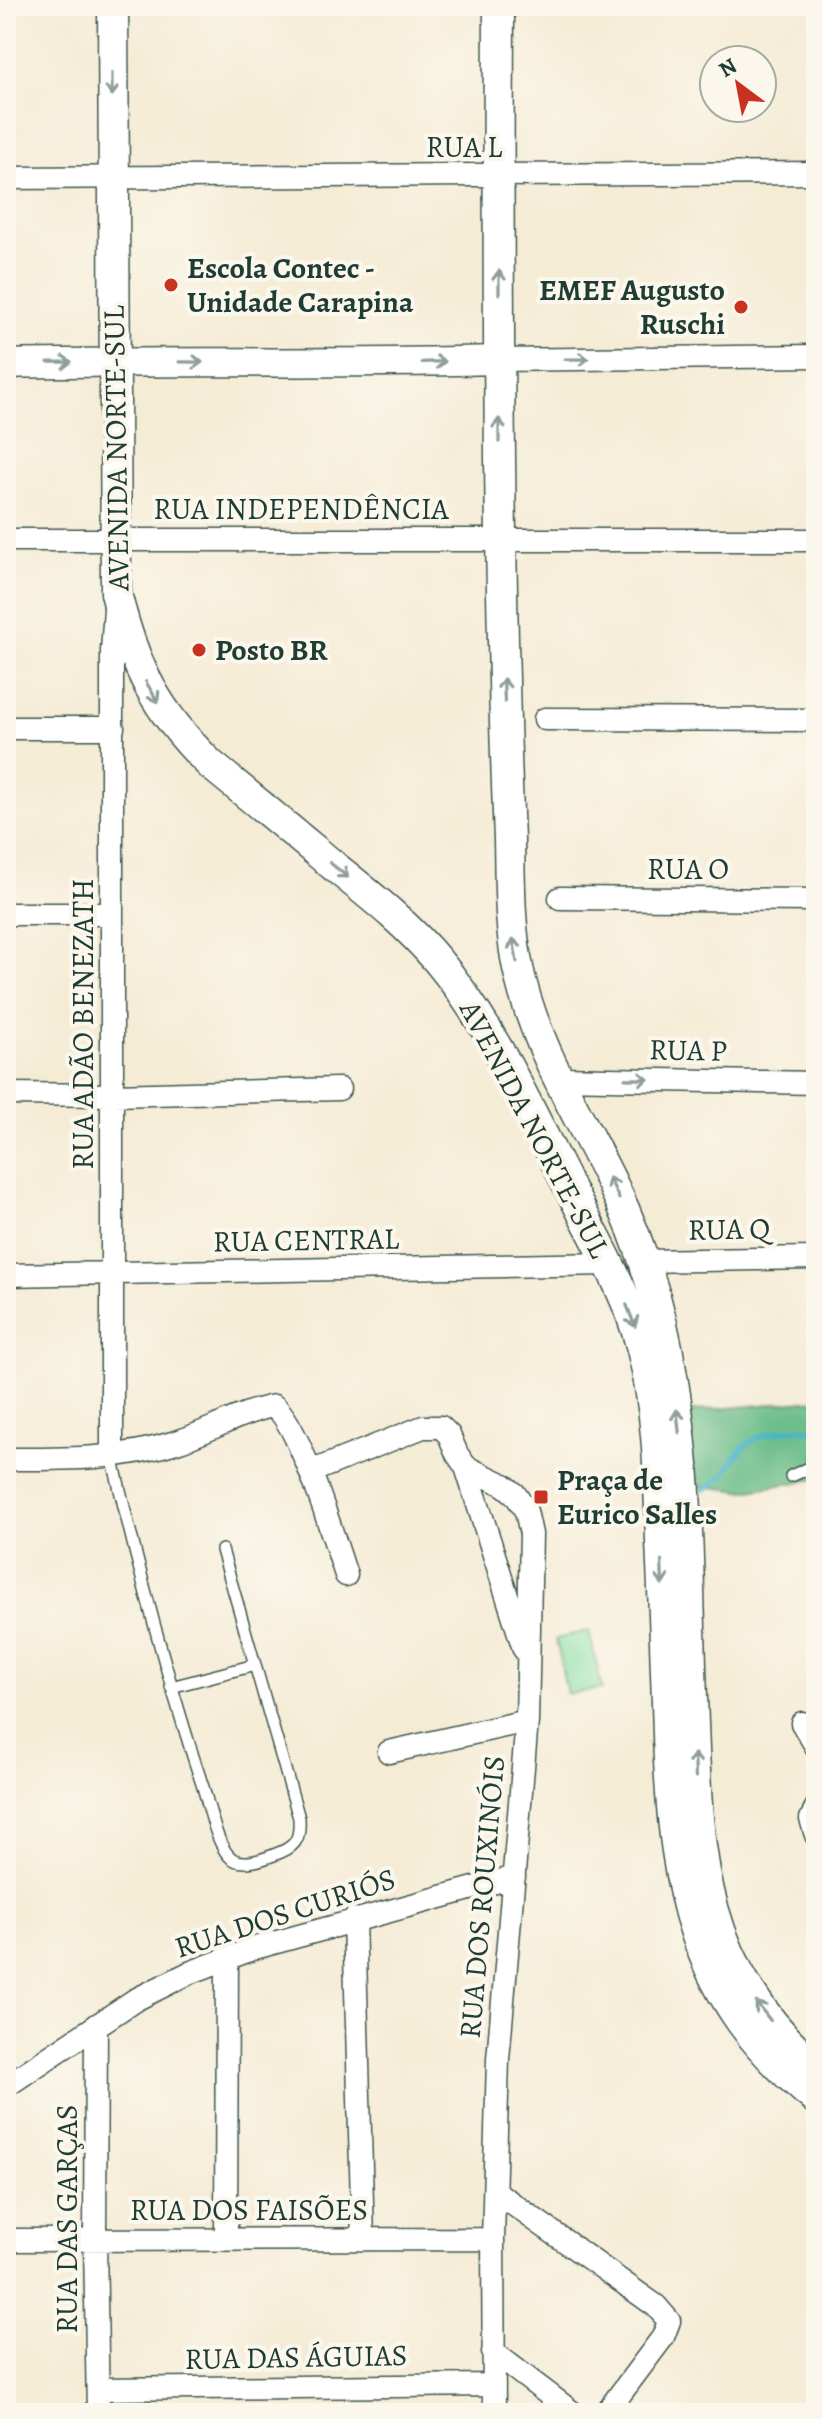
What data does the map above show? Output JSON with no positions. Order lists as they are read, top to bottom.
{
  "streets": {
    "main road": ["AVENIDA NORTE-SUL"],
    "street": [
      "RUA L",
      "RUA INDEPENDÊNCIA",
      "RUA O",
      "RUA ADÃO BENEZATH",
      "RUA P",
      "RUA Q",
      "RUA CENTRAL",
      "RUA DOS ROUXINÓIS",
      "RUA DOS CURIÓS",
      "RUA DOS FAISÕES",
      "RUA DAS GARÇAS",
      "RUA DAS ÁGUIAS"
    ]
  },
  "crossings": [
    ["RUA L", "AVENIDA NORTE-SUL"],
    ["AVENIDA NORTE-SUL", "RUA INDEPENDÊNCIA"],
    ["AVENIDA NORTE-SUL", "RUA ADÃO BENEZATH"],
    ["AVENIDA NORTE-SUL", "RUA P"],
    ["AVENIDA NORTE-SUL", "RUA Q"],
    ["AVENIDA NORTE-SUL", "RUA CENTRAL"],
    ["RUA ADÃO BENEZATH", "RUA CENTRAL"],
    ["RUA DOS ROUXINÓIS", "RUA DOS CURIÓS"],
    ["RUA DOS ROUXINÓIS", "RUA DOS FAISÕES"],
    ["RUA DOS ROUXINÓIS", "RUA DAS ÁGUIAS"],
    ["RUA DOS CURIÓS", "RUA DAS GARÇAS"],
    ["RUA DOS FAISÕES", "RUA DAS GARÇAS"],
    ["RUA DAS GARÇAS", "RUA DAS ÁGUIAS"]
  ],
  "one_way": ["RUA P"],
  "places": {
    "other": ["Escola Contec - Unidade Carapina", "EMEF Augusto Ruschi", "Posto BR"],
    "transit": ["Praça de Eurico Salles"]
  },
  "north": "top left"
}
